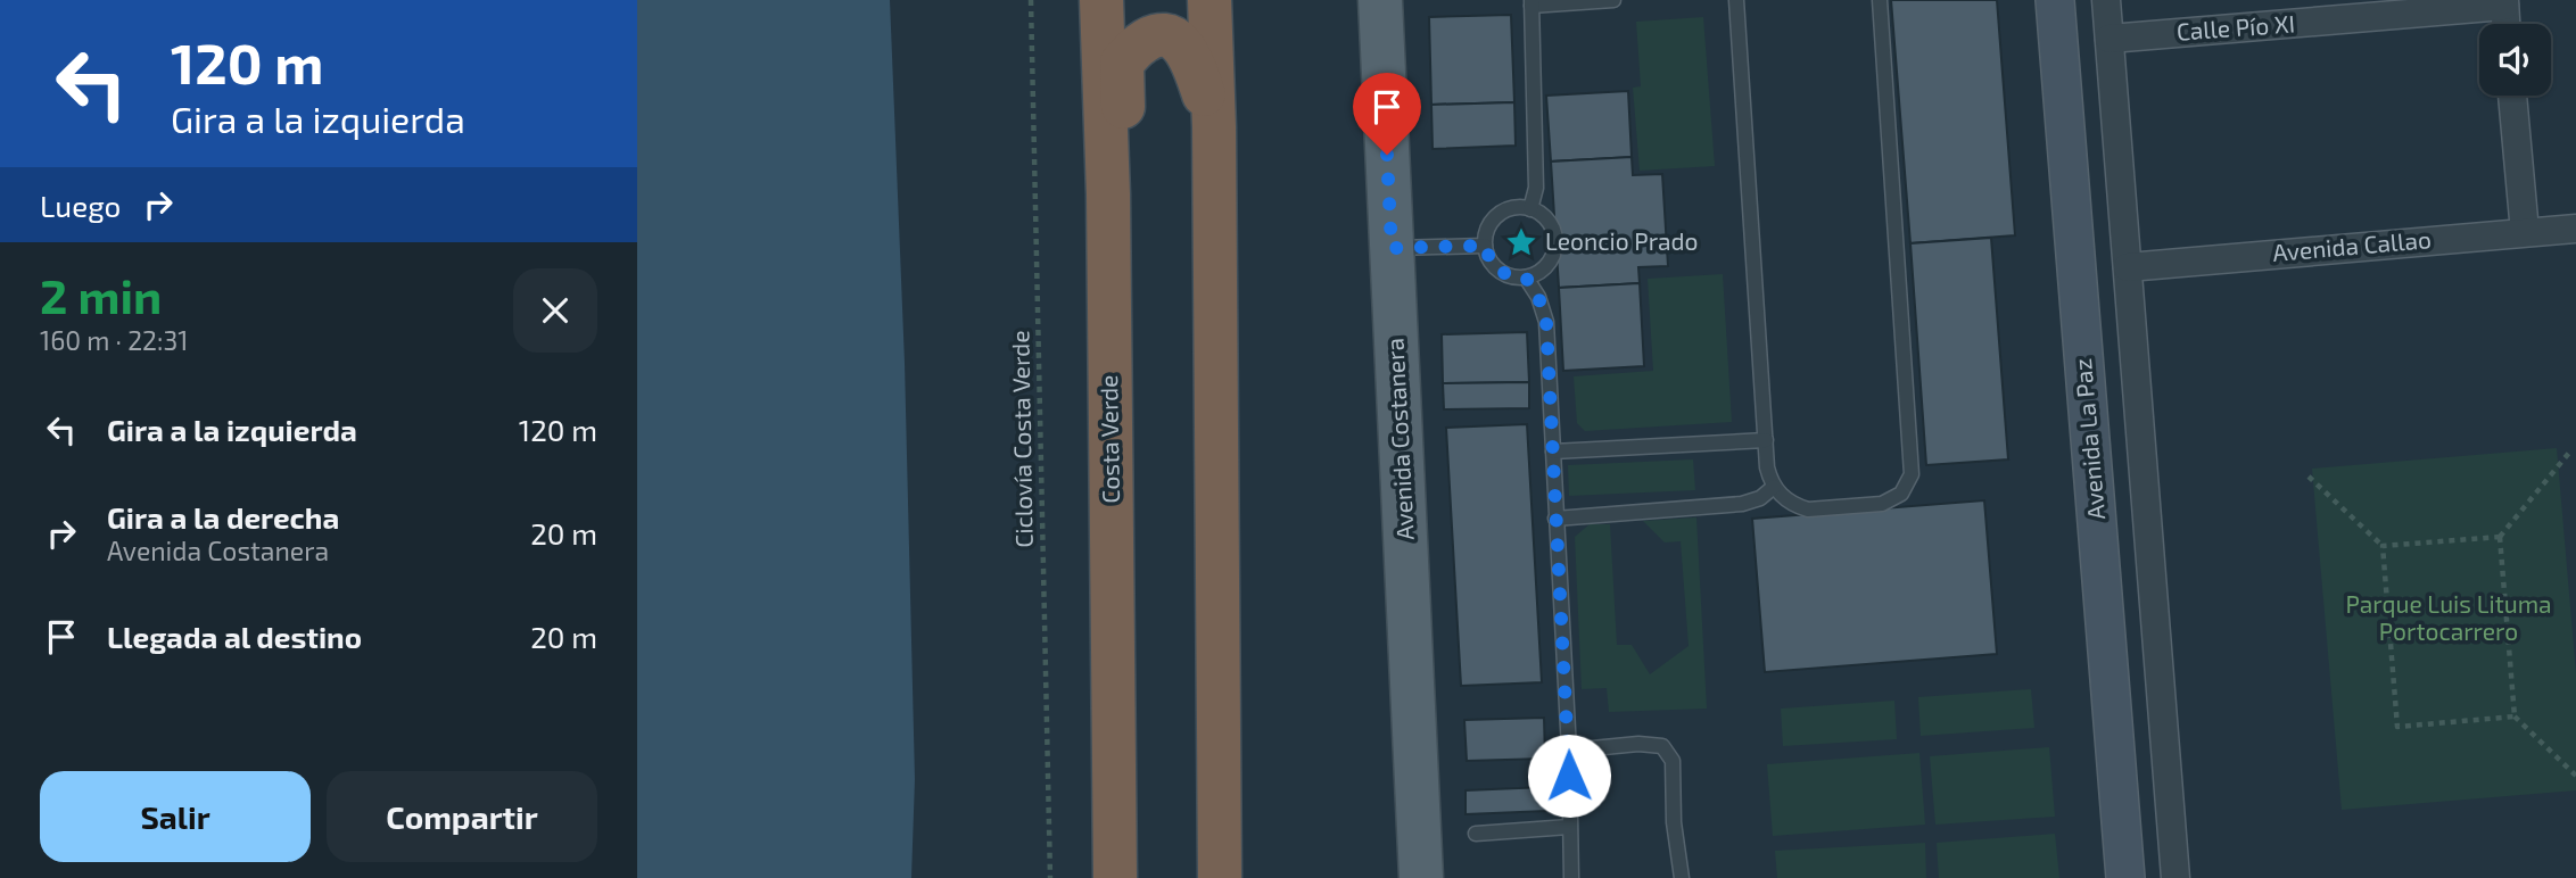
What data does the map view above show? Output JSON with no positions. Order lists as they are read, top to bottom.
{
  "streets": {
    "highway": ["Costa Verde"],
    "main road": ["Avenida Costanera"],
    "street": ["Calle Pío XI", "Avenida Callao", "Avenida La Paz"],
    "path": ["Ciclovía Costa Verde"]
  },
  "crossings": [
    ["Calle Pío XI", "Avenida La Paz"],
    ["Avenida Callao", "Avenida La Paz"]
  ],
  "parks": ["Parque Luis Lituma Portocarrero"],
  "places": {
    "place": ["Leoncio Prado"]
  },
  "page": {
    "turn": ["120 m", "Gira a la izquierda"],
    "then": "Luego",
    "heading": ["2 min", "160 m · 22:31"],
    "list": [
      {
        "name": "Gira a la izquierda",
        "value": "120 m"
      },
      {
        "name": "Gira a la derecha",
        "note": "Avenida Costanera",
        "value": "20 m"
      },
      {
        "name": "Llegada al destino",
        "value": "20 m"
      }
    ],
    "buttons": ["Salir", "Compartir"]
  }
}
